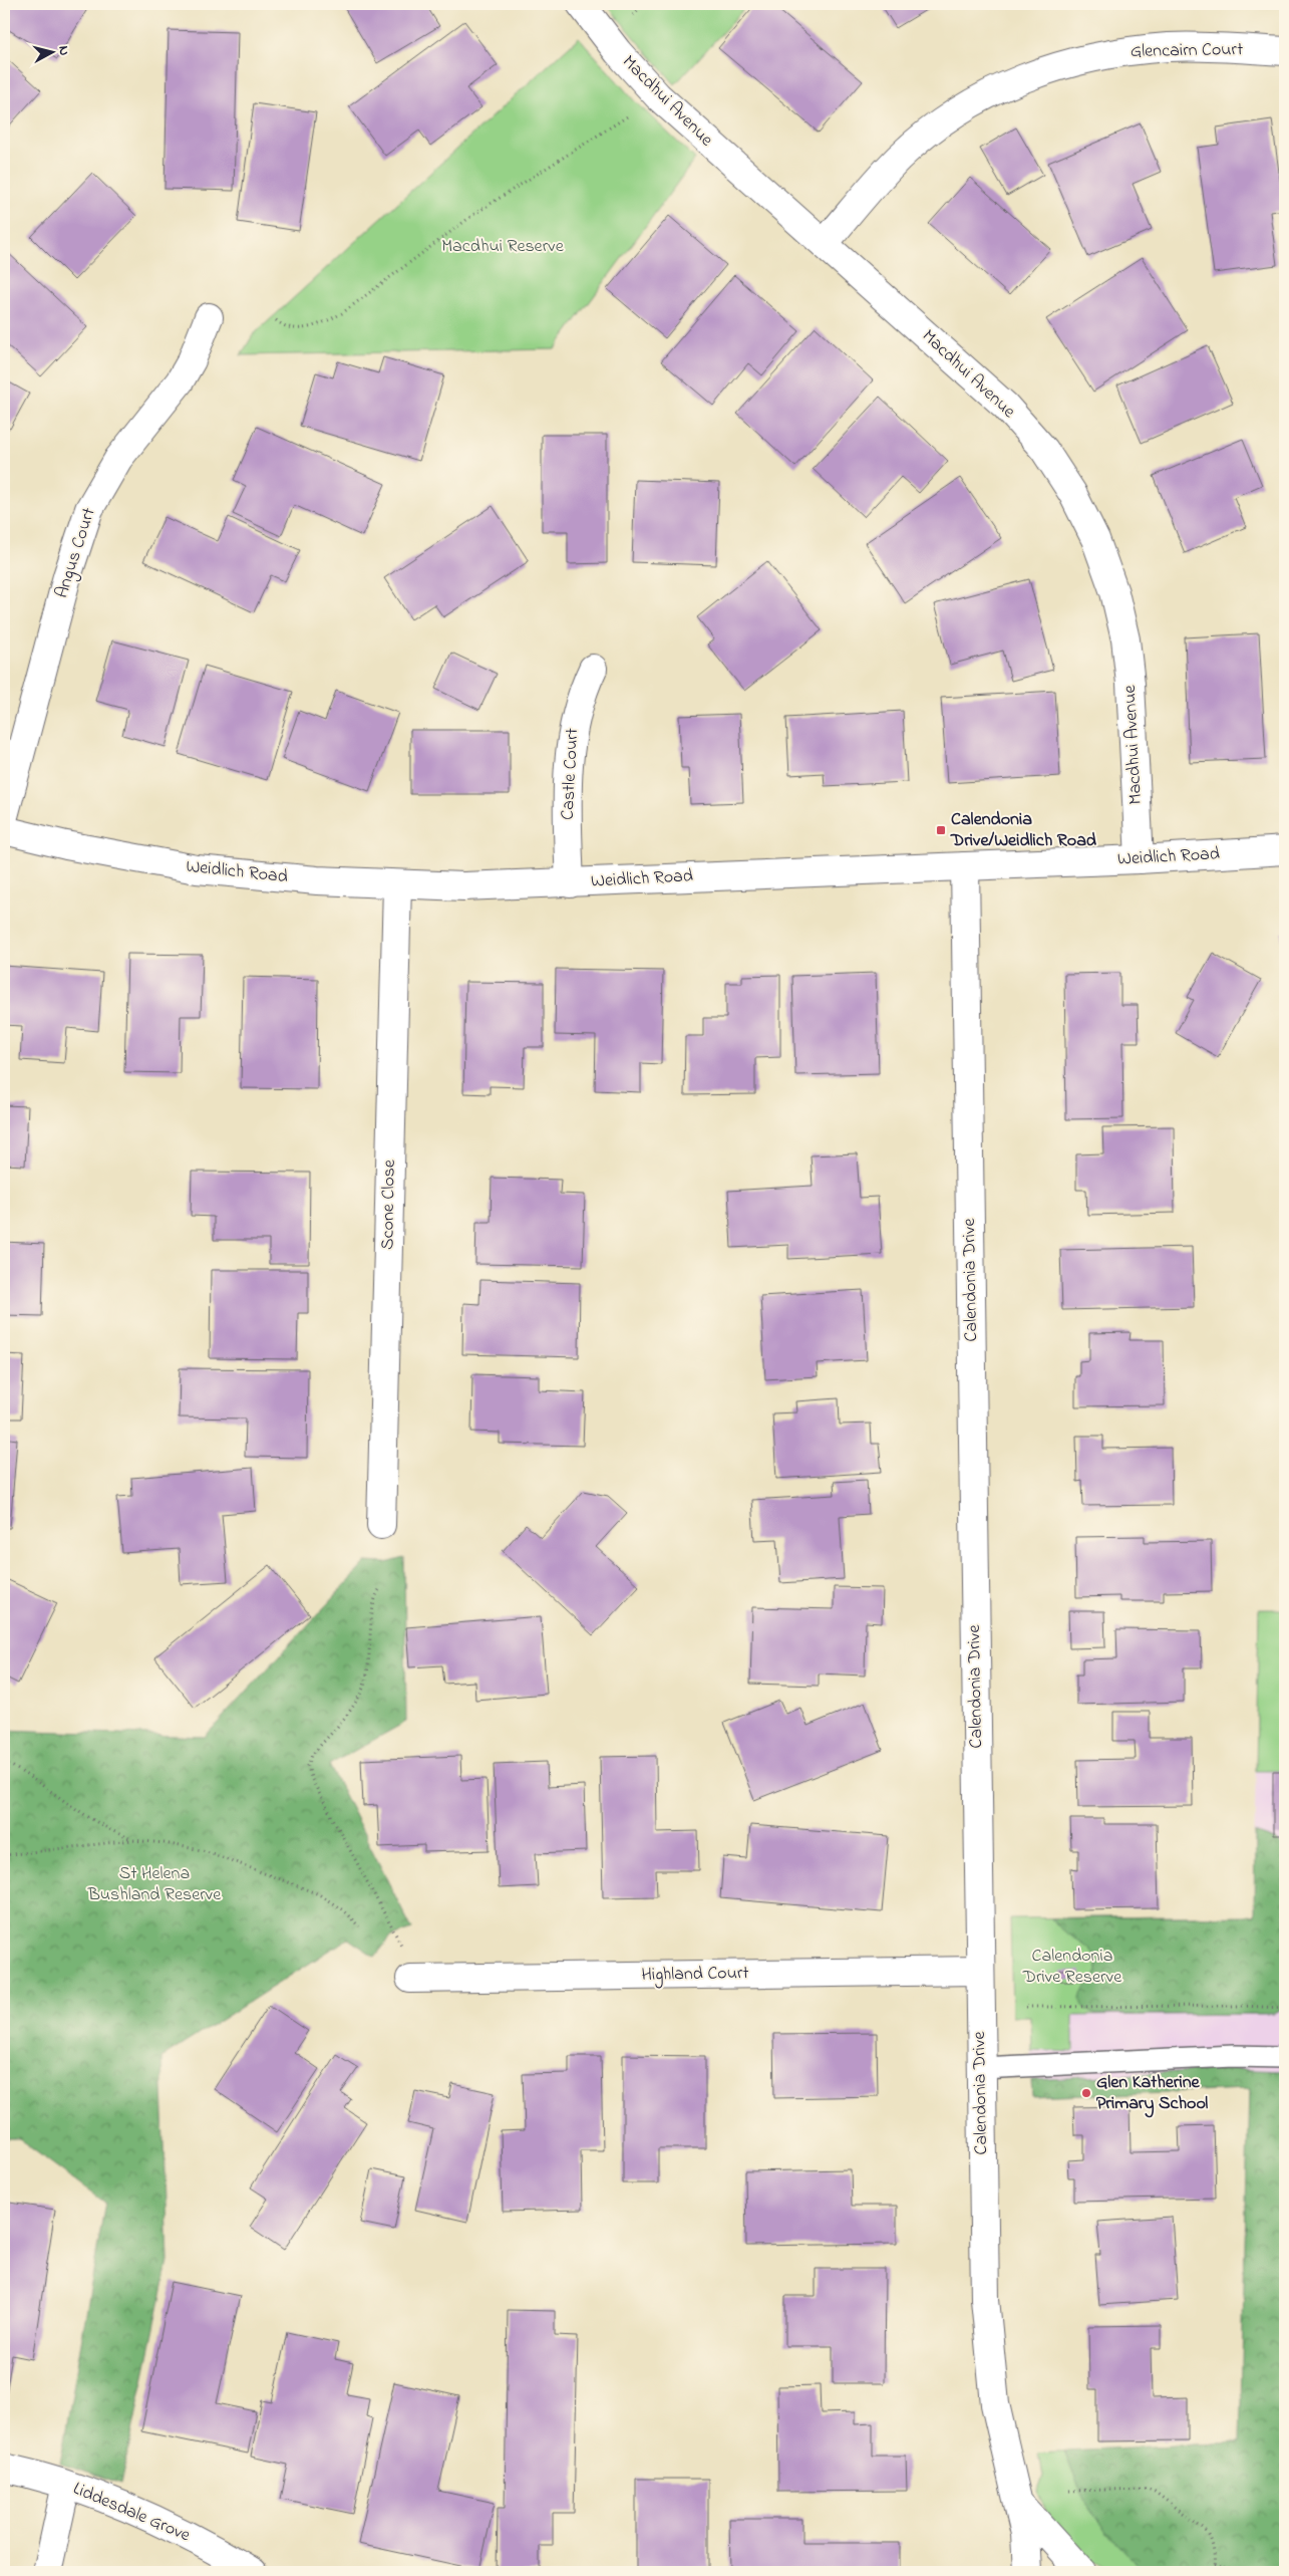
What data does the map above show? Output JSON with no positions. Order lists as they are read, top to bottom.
{
  "streets": {
    "street": [
      "Glencairn Court",
      "Macdhui Avenue",
      "Angus Court",
      "Castle Court",
      "Weidlich Road",
      "Scone Close",
      "Calendonia Drive",
      "Highland Court",
      "Liddesdale Grove"
    ]
  },
  "crossings": [
    ["Glencairn Court", "Macdhui Avenue"],
    ["Macdhui Avenue", "Weidlich Road"],
    ["Castle Court", "Weidlich Road"],
    ["Weidlich Road", "Scone Close"],
    ["Weidlich Road", "Calendonia Drive"],
    ["Calendonia Drive", "Highland Court"]
  ],
  "parks": ["Macdhui Reserve", "St Helena Bushland Reserve", "Calendonia Drive Reserve"],
  "places": {
    "transit": ["Calendonia Drive/Weidlich Road"],
    "other": ["Glen Katherine Primary School"]
  },
  "north": "right"
}
